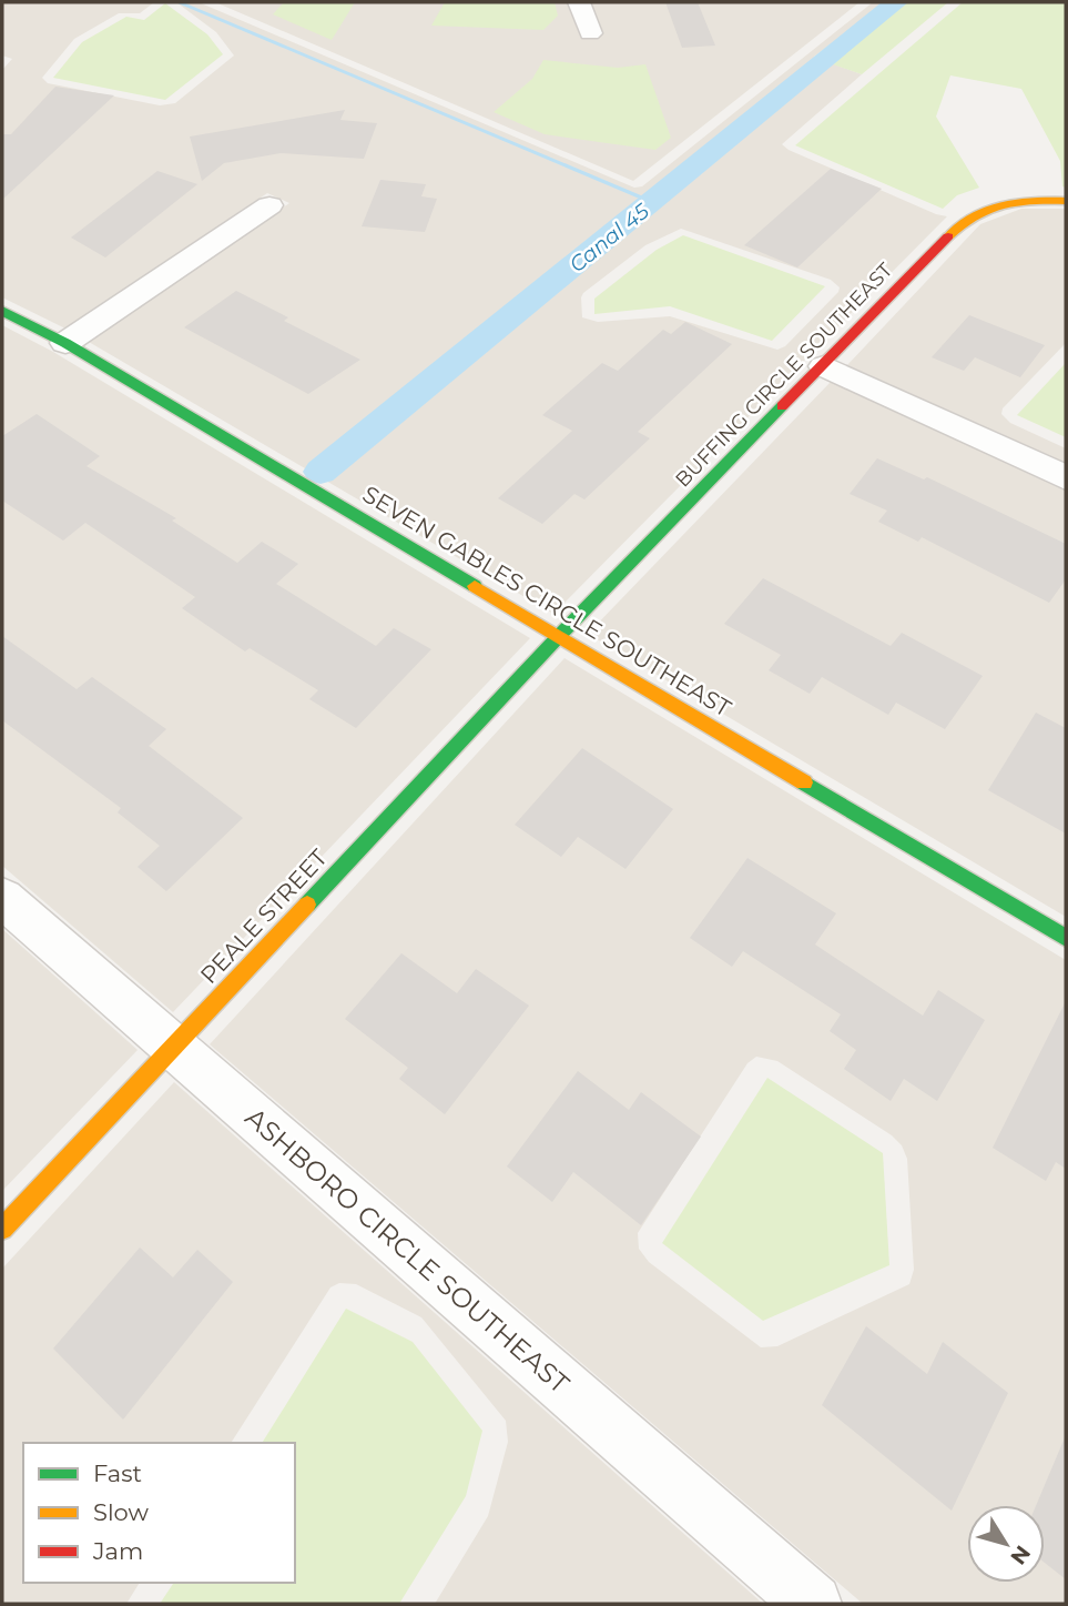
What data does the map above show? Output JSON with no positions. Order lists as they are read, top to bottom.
{
  "streets": {
    "street": [
      "BUFFING CIRCLE SOUTHEAST",
      "SEVEN GABLES CIRCLE SOUTHEAST",
      "PEALE STREET",
      "ASHBORO CIRCLE SOUTHEAST"
    ]
  },
  "crossings": [
    ["BUFFING CIRCLE SOUTHEAST", "SEVEN GABLES CIRCLE SOUTHEAST"],
    ["BUFFING CIRCLE SOUTHEAST", "PEALE STREET"],
    ["SEVEN GABLES CIRCLE SOUTHEAST", "PEALE STREET"],
    ["PEALE STREET", "ASHBORO CIRCLE SOUTHEAST"]
  ],
  "water": ["Canal 45"],
  "legend": ["Fast", "Slow", "Jam"],
  "north": "bottom right"
}
